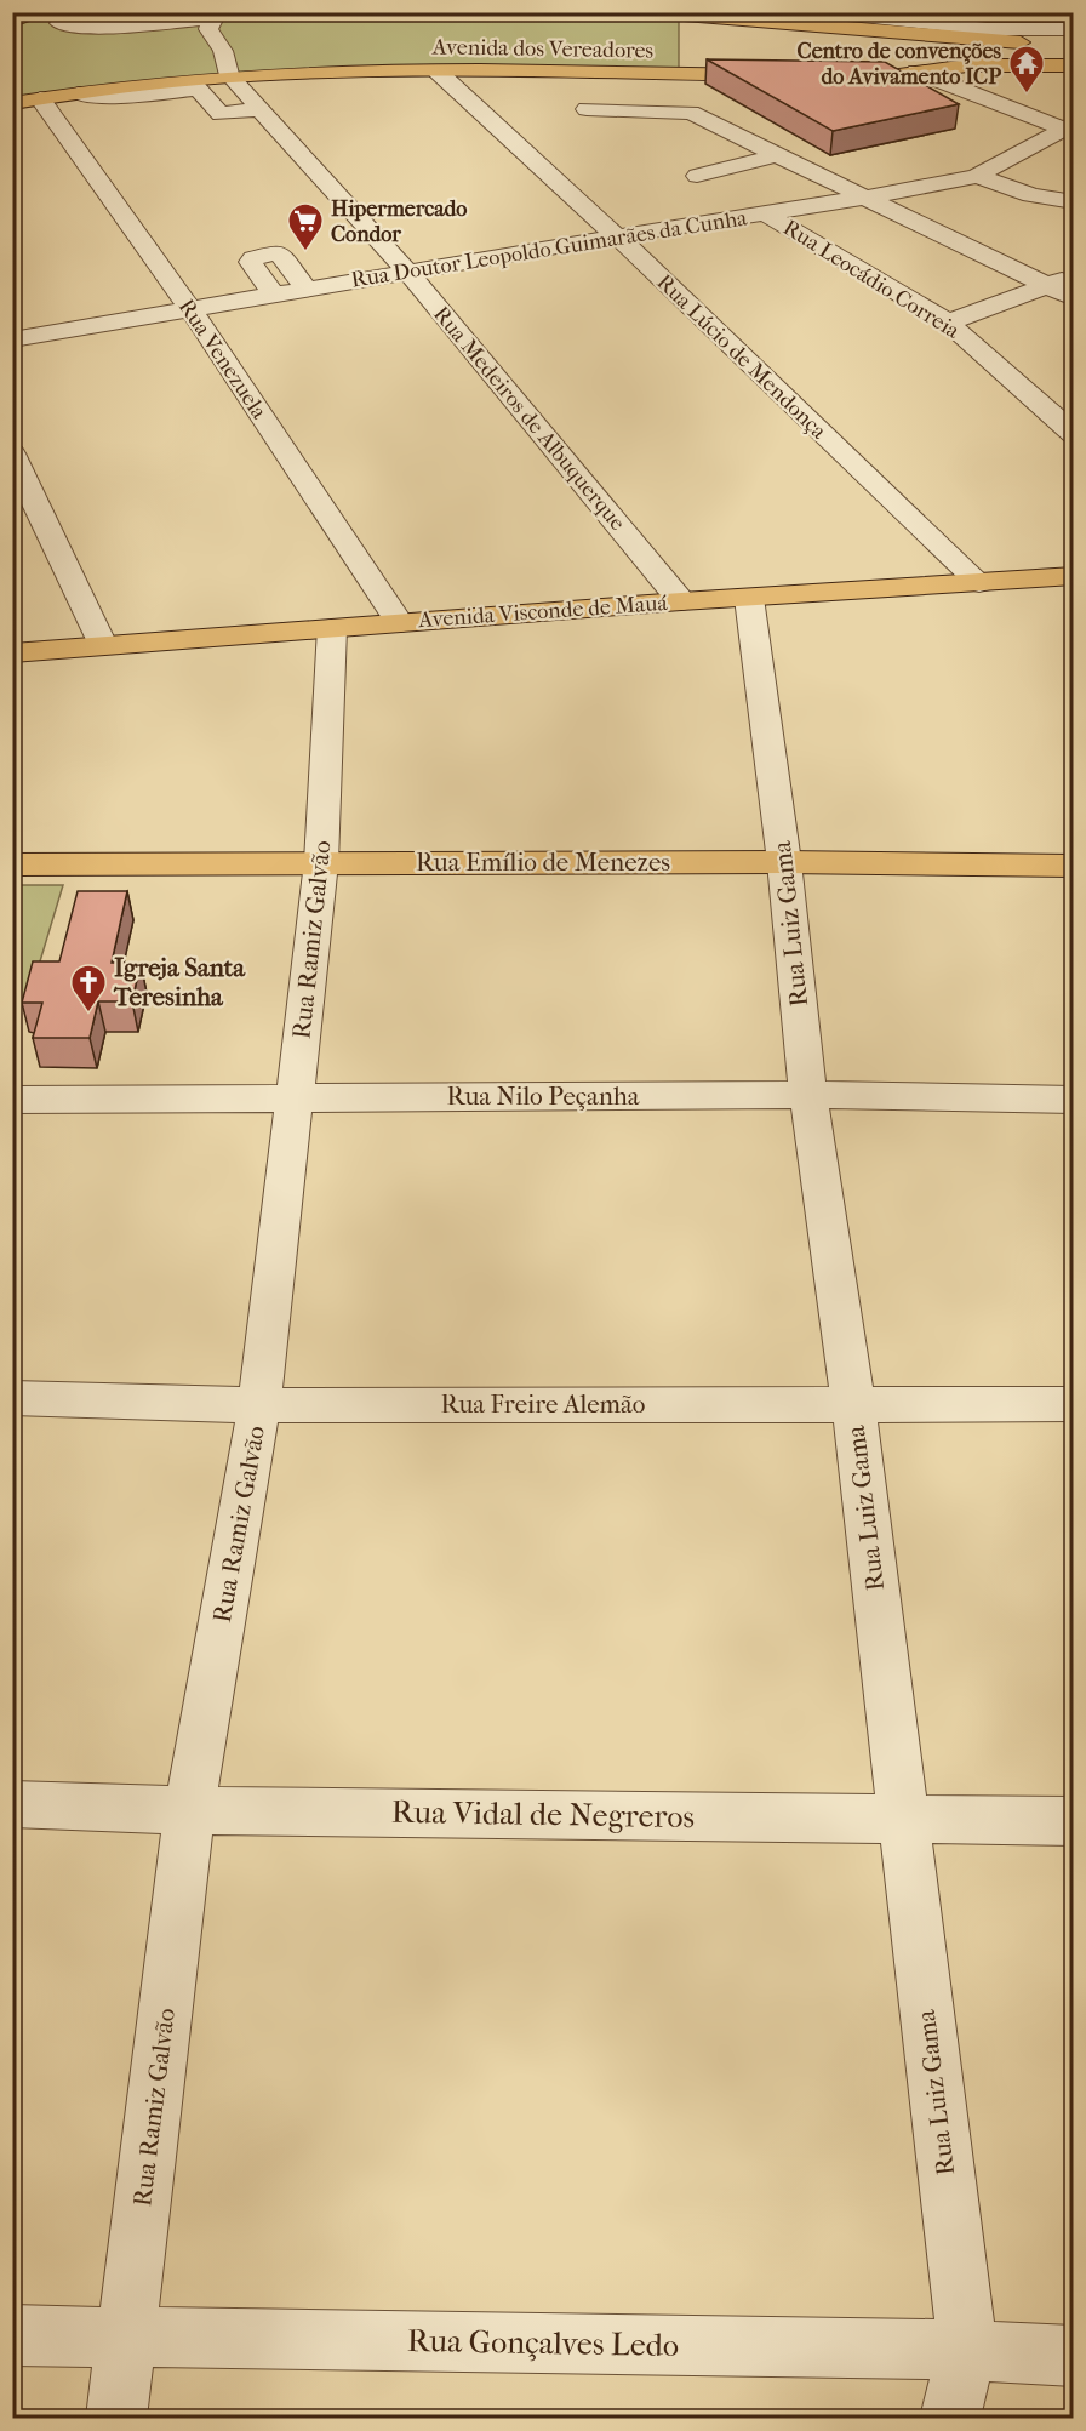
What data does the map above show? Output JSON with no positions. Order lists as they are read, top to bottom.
{
  "streets": {
    "main road": ["Avenida dos Vereadores", "Avenida Visconde de Mauá", "Rua Emílio de Menezes"],
    "street": [
      "Rua Doutor Leopoldo Guimarães da Cunha",
      "Rua Leocádio Correia",
      "Rua Lúcio de Mendonça",
      "Rua Venezuela",
      "Rua Medeiros de Albuquerque",
      "Rua Luiz Gama",
      "Rua Ramiz Galvão",
      "Rua Nilo Peçanha",
      "Rua Freire Alemão",
      "Rua Vidal de Negreros",
      "Rua Gonçalves Ledo"
    ]
  },
  "crossings": [
    ["Avenida dos Vereadores", "Rua Lúcio de Mendonça"],
    ["Avenida dos Vereadores", "Rua Venezuela"],
    ["Avenida dos Vereadores", "Rua Medeiros de Albuquerque"],
    ["Rua Doutor Leopoldo Guimarães da Cunha", "Rua Leocádio Correia"],
    ["Rua Doutor Leopoldo Guimarães da Cunha", "Rua Lúcio de Mendonça"],
    ["Rua Doutor Leopoldo Guimarães da Cunha", "Rua Venezuela"],
    ["Rua Doutor Leopoldo Guimarães da Cunha", "Rua Medeiros de Albuquerque"],
    ["Rua Lúcio de Mendonça", "Avenida Visconde de Mauá"],
    ["Rua Venezuela", "Avenida Visconde de Mauá"],
    ["Rua Medeiros de Albuquerque", "Avenida Visconde de Mauá"],
    ["Avenida Visconde de Mauá", "Rua Luiz Gama"],
    ["Avenida Visconde de Mauá", "Rua Ramiz Galvão"],
    ["Rua Emílio de Menezes", "Rua Luiz Gama"],
    ["Rua Emílio de Menezes", "Rua Ramiz Galvão"],
    ["Rua Luiz Gama", "Rua Nilo Peçanha"],
    ["Rua Luiz Gama", "Rua Freire Alemão"],
    ["Rua Luiz Gama", "Rua Vidal de Negreros"],
    ["Rua Luiz Gama", "Rua Gonçalves Ledo"],
    ["Rua Ramiz Galvão", "Rua Nilo Peçanha"],
    ["Rua Ramiz Galvão", "Rua Freire Alemão"],
    ["Rua Ramiz Galvão", "Rua Vidal de Negreros"],
    ["Rua Ramiz Galvão", "Rua Gonçalves Ledo"]
  ],
  "places": {
    "temple": ["Centro de convenções do Avivamento ICP"],
    "supermarket": ["Hipermercado Condor"],
    "church": ["Igreja Santa Teresinha"]
  }
}
